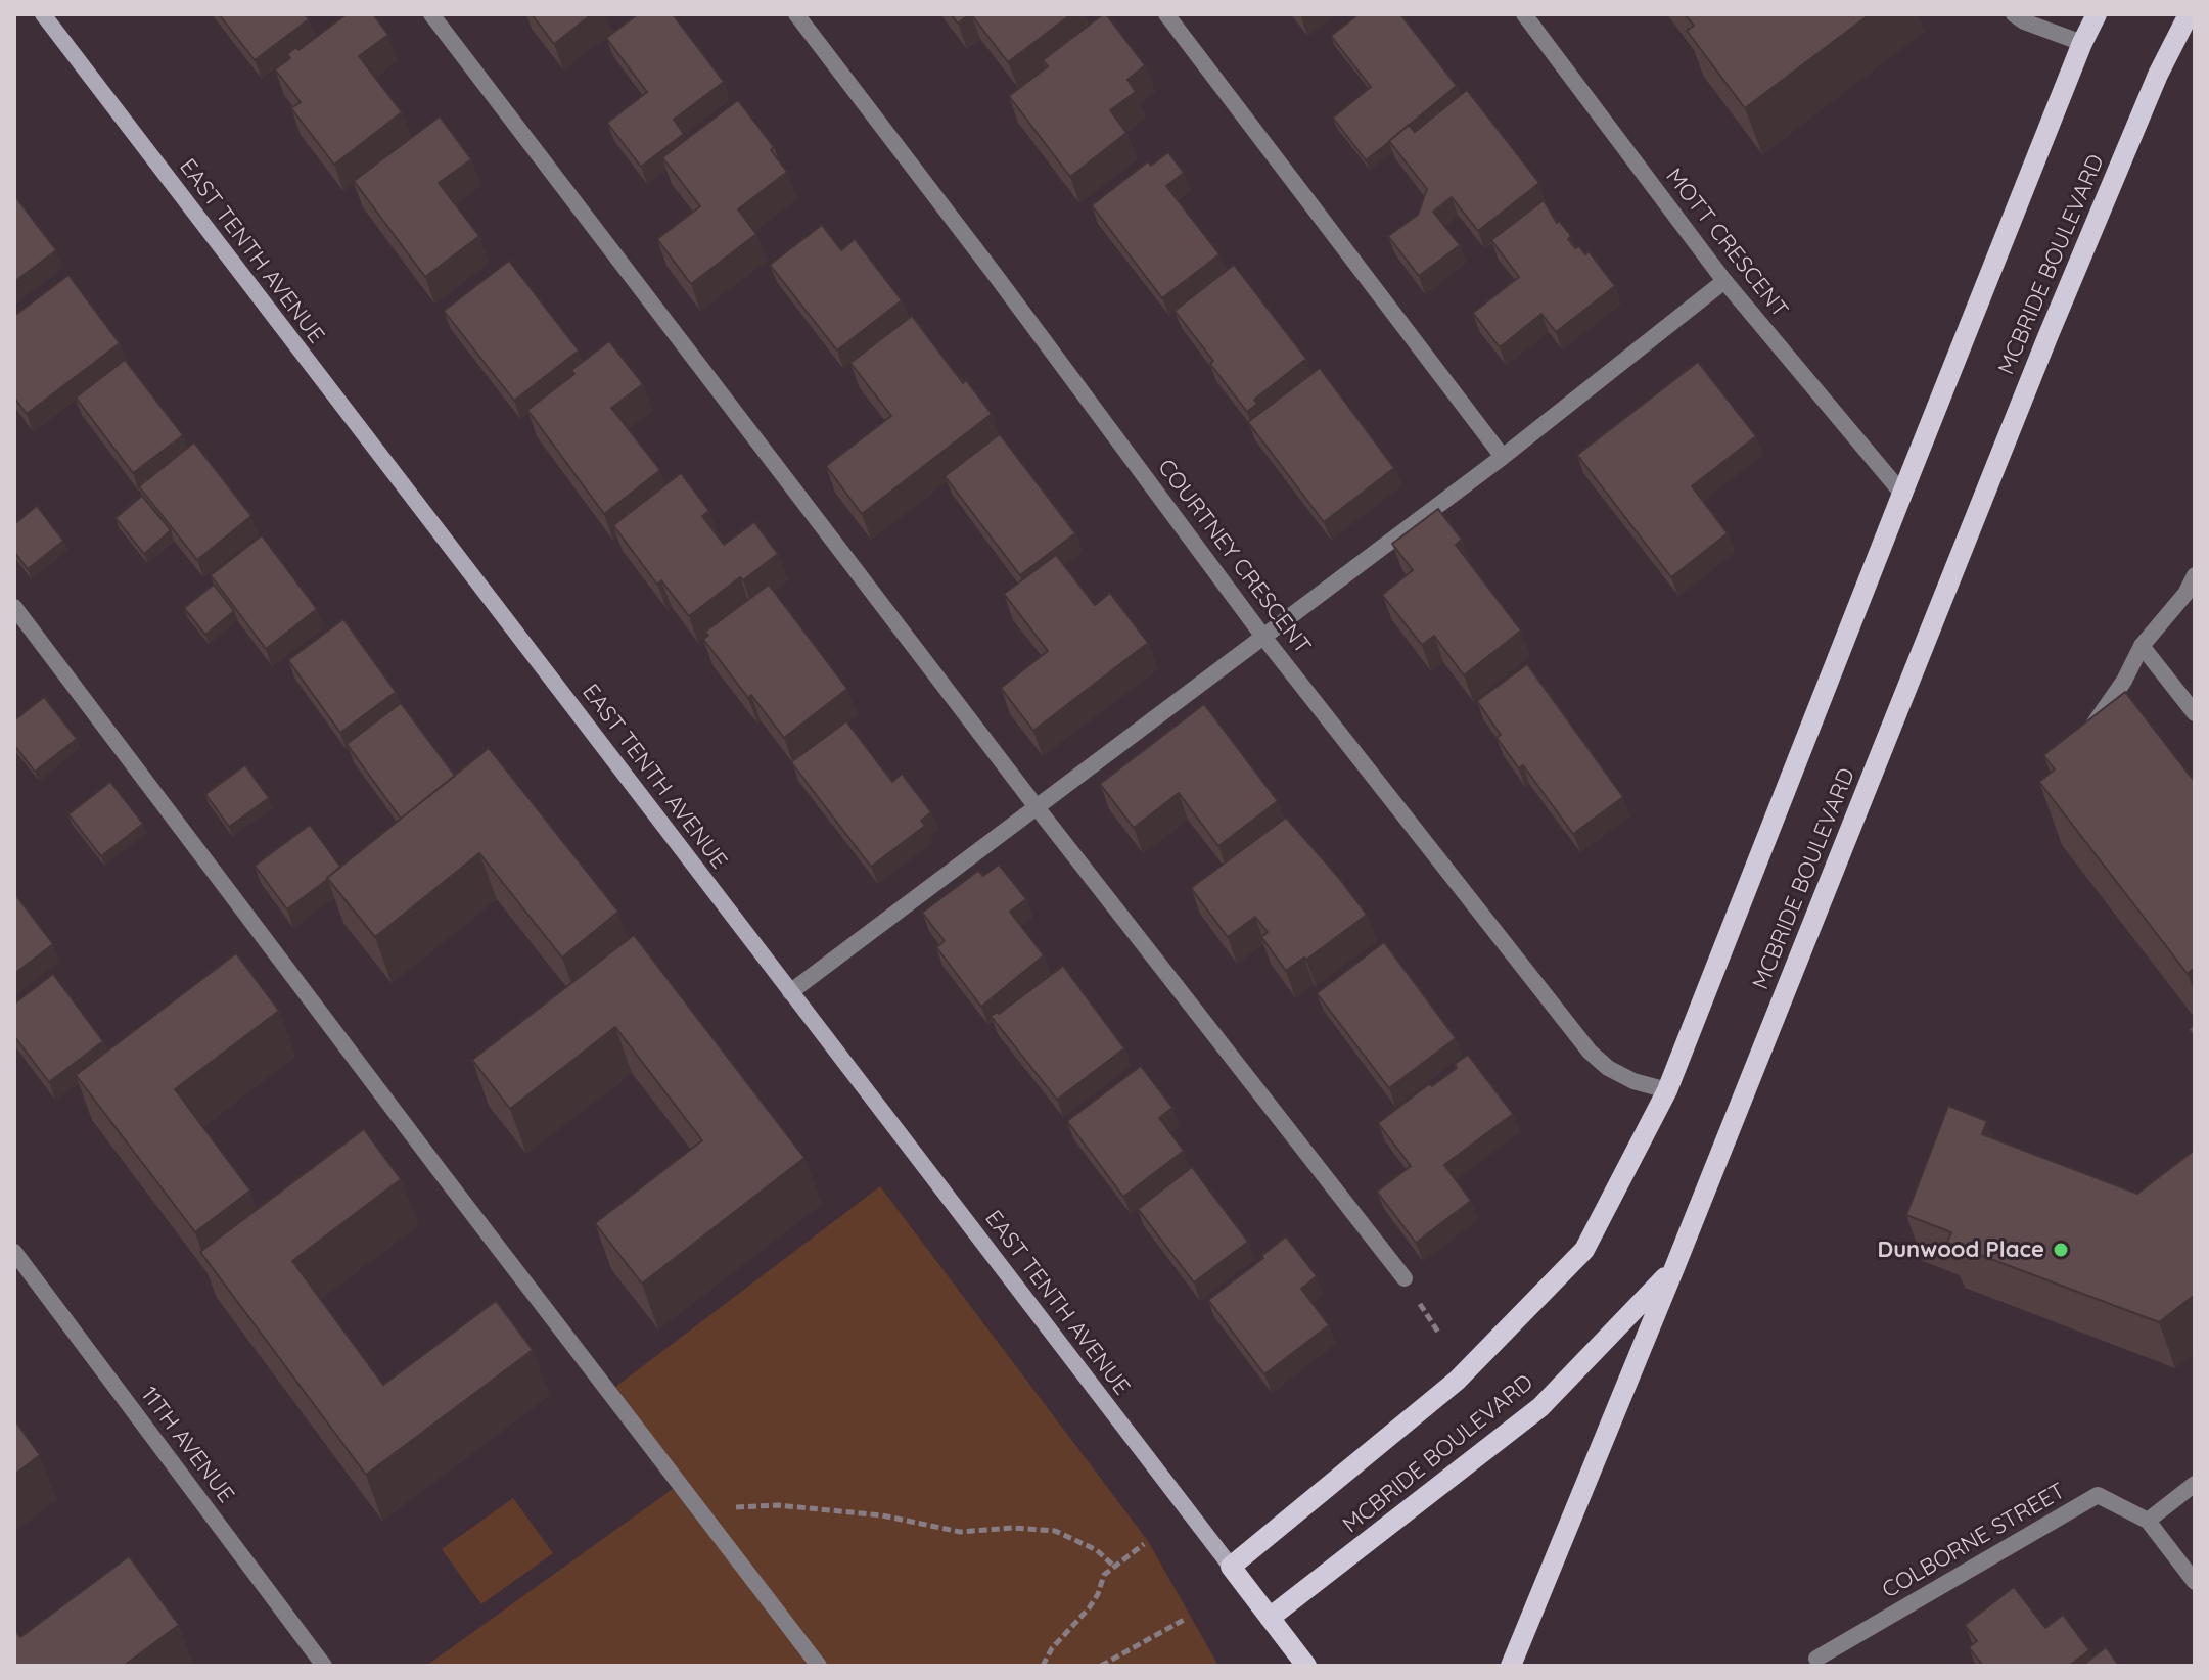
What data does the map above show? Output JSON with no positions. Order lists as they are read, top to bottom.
{
  "streets": {
    "main road": ["EAST TENTH AVENUE", "MCBRIDE BOULEVARD"],
    "street": [
      "MOTT CRESCENT",
      "COURTNEY CRESCENT",
      "11TH AVENUE",
      "COLBORNE STREET"
    ]
  },
  "crossings": [
    ["MOTT CRESCENT", "MCBRIDE BOULEVARD"],
    ["EAST TENTH AVENUE", "MCBRIDE BOULEVARD"],
    ["MCBRIDE BOULEVARD", "COURTNEY CRESCENT"]
  ],
  "places": ["Dunwood Place"]
}
